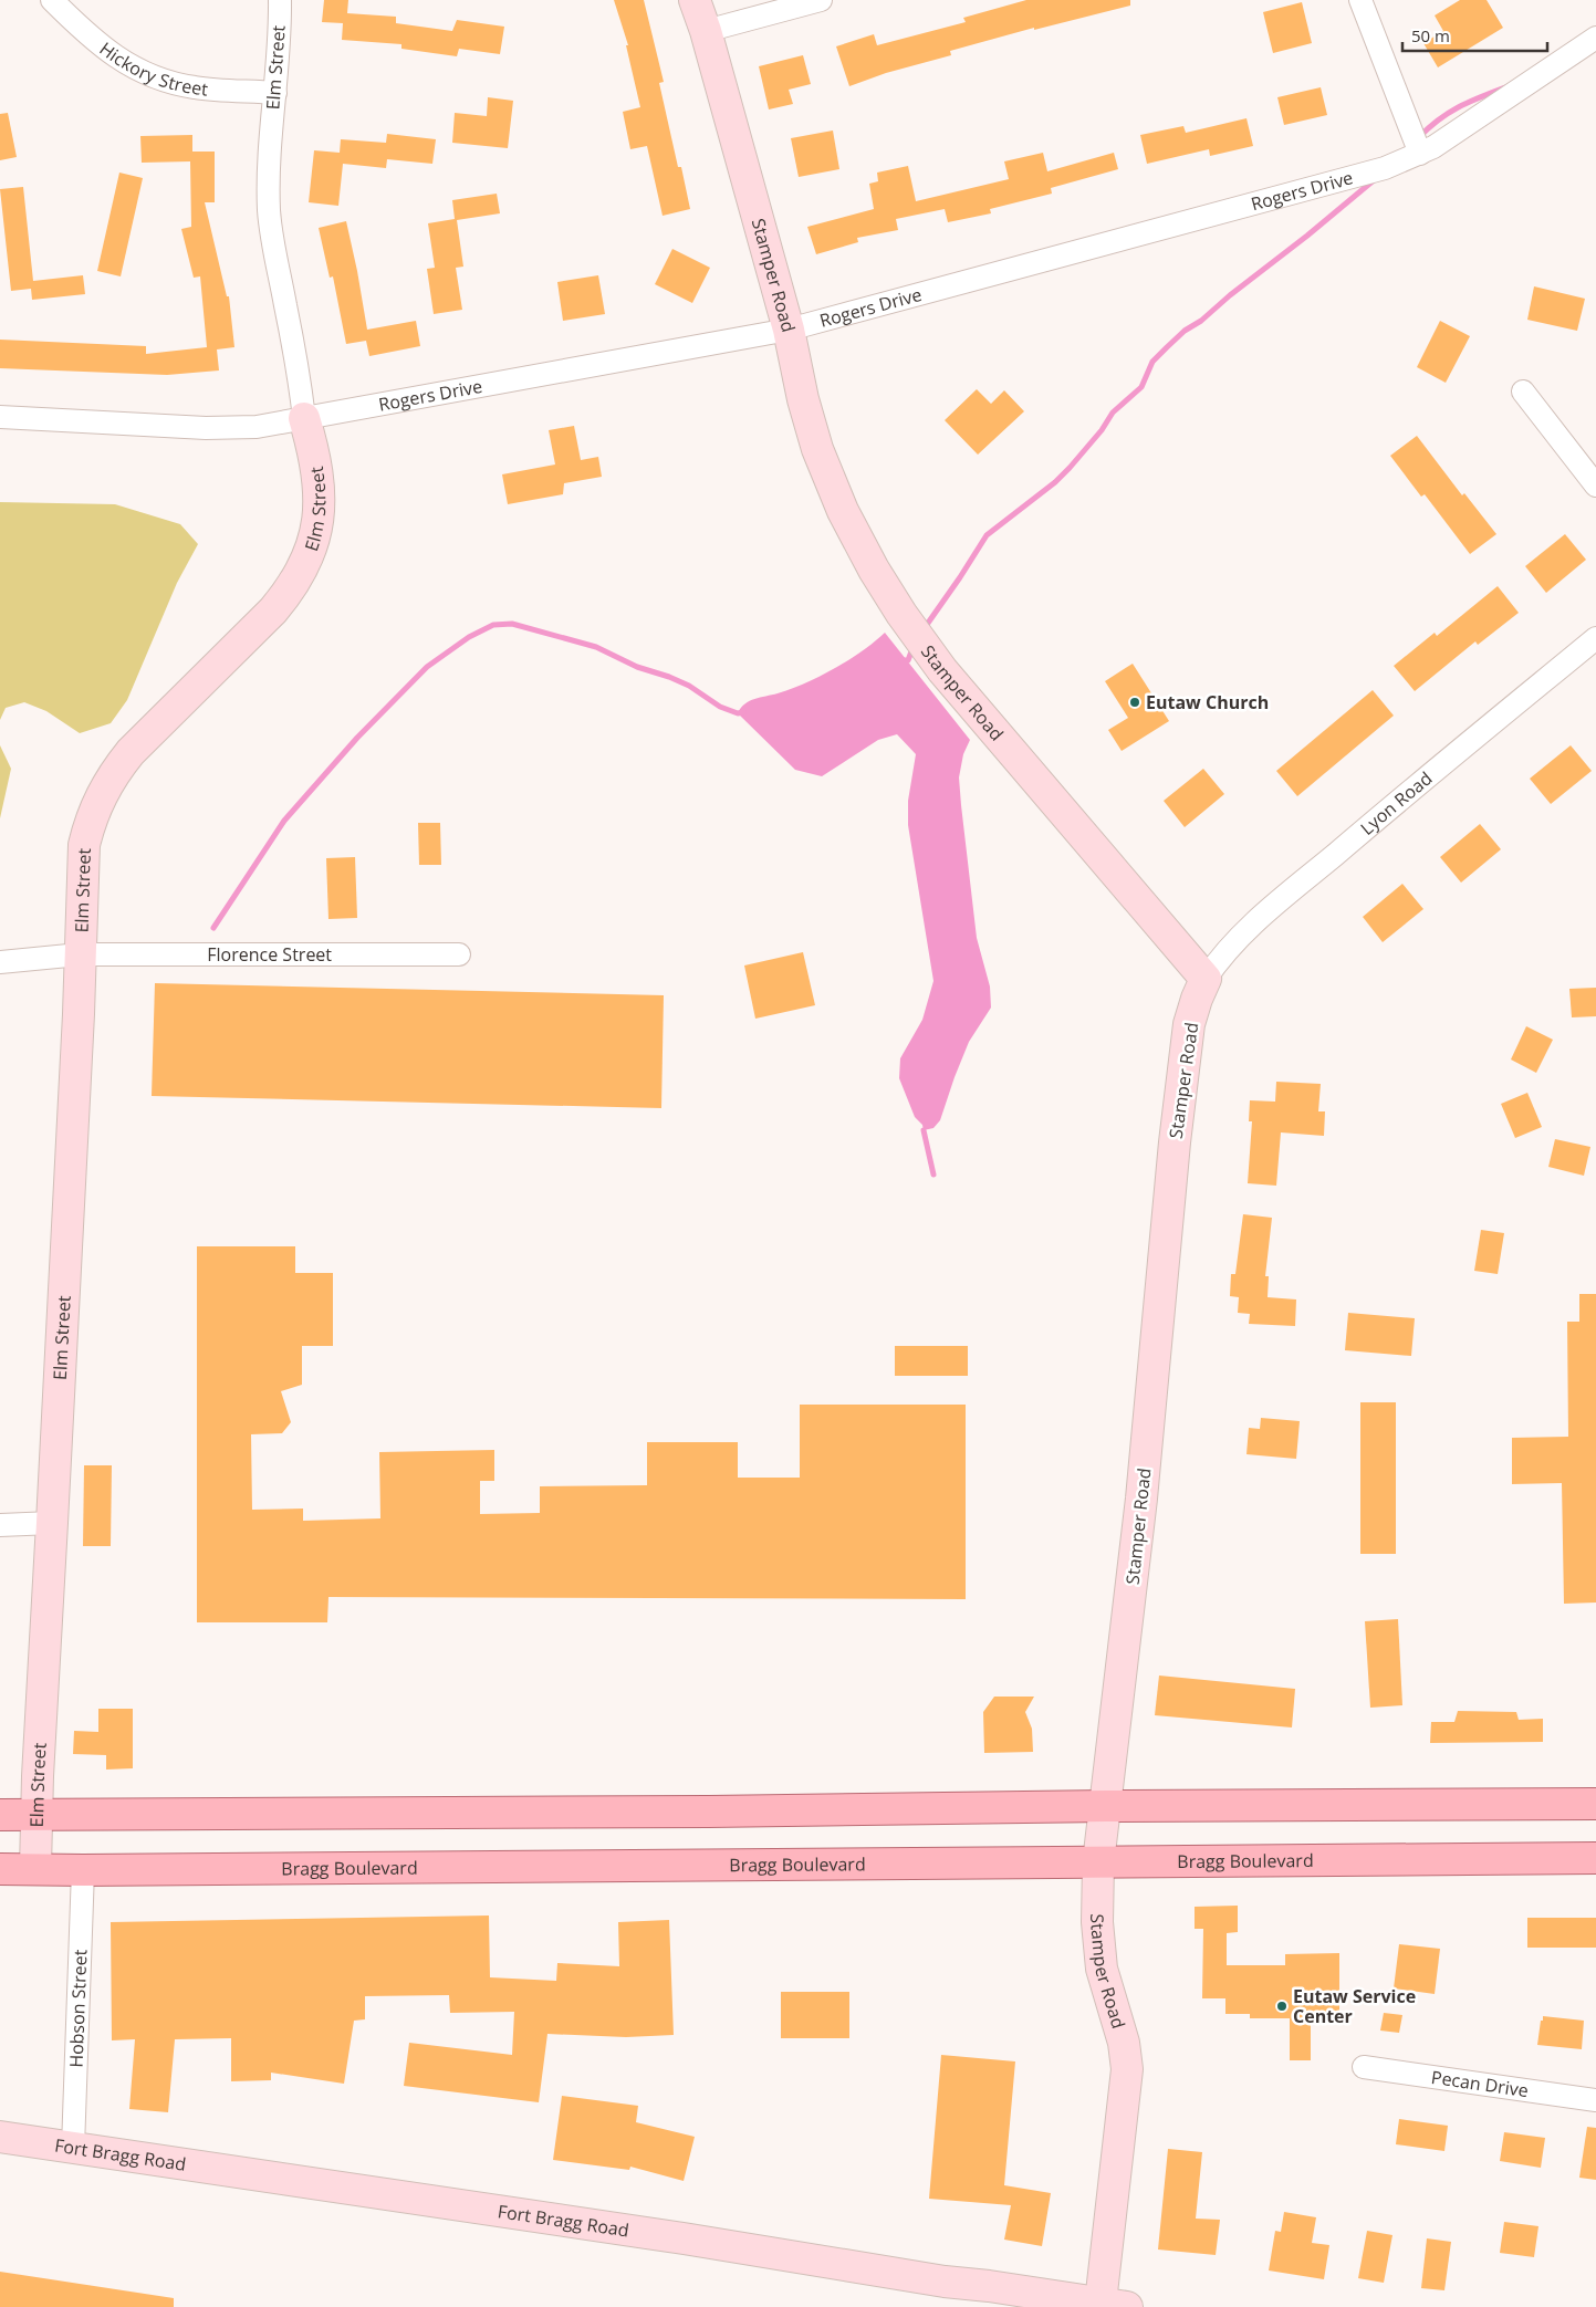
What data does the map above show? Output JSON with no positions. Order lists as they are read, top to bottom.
{
  "streets": {
    "main road": ["Bragg Boulevard"],
    "street": [
      "Hickory Street",
      "Elm Street",
      "Rogers Drive",
      "Stamper Road",
      "Lyon Road",
      "Florence Street",
      "Hobson Street",
      "Pecan Drive",
      "Fort Bragg Road"
    ]
  },
  "crossings": [
    ["Hickory Street", "Elm Street"],
    ["Elm Street", "Rogers Drive"],
    ["Elm Street", "Florence Street"],
    ["Elm Street", "Bragg Boulevard"],
    ["Rogers Drive", "Stamper Road"],
    ["Stamper Road", "Lyon Road"],
    ["Stamper Road", "Bragg Boulevard"],
    ["Stamper Road", "Fort Bragg Road"],
    ["Bragg Boulevard", "Hobson Street"],
    ["Hobson Street", "Fort Bragg Road"]
  ],
  "places": ["Eutaw Church", "Eutaw Service Center"],
  "scale_bar": "50 m"
}
